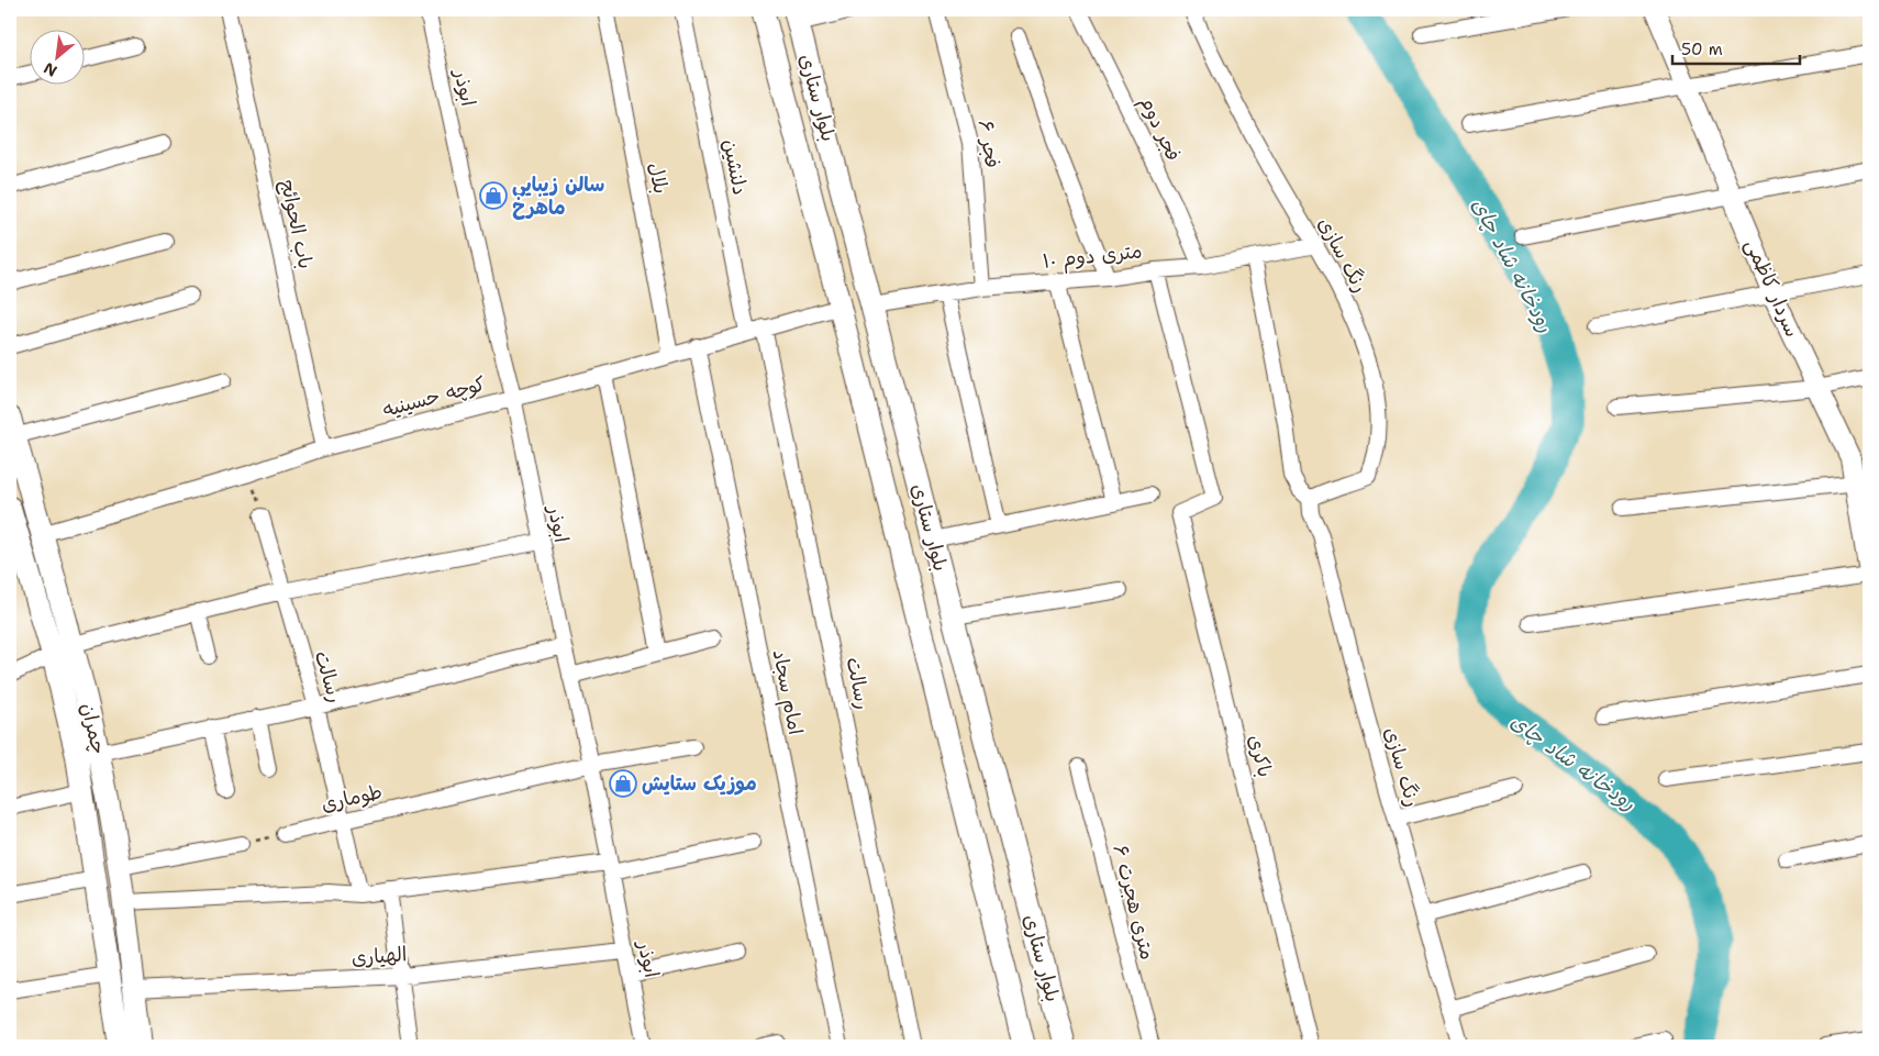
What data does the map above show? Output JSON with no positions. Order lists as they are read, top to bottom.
{
  "streets": {
    "main road": ["بلوار ستاری", "چمران"],
    "street": [
      "ابوذر",
      "فجر دوم",
      "فجر ۶",
      "دلنشین",
      "بلال",
      "باب الحوائج",
      "رنگ سازی",
      "۱۰ متری دوم",
      "سردار کاظمی",
      "کوچه حسینیه",
      "رسالت",
      "امام سجاد",
      "باکری",
      "طوماری",
      "۶ متری هجرت",
      "الهیاری"
    ]
  },
  "crossings": [
    ["ابوذر", "کوچه حسینیه"],
    ["ابوذر", "طوماری"],
    ["ابوذر", "الهیاری"],
    ["بلوار ستاری", "۱۰ متری دوم"],
    ["بلوار ستاری", "کوچه حسینیه"],
    ["فجر دوم", "۱۰ متری دوم"],
    ["فجر ۶", "۱۰ متری دوم"],
    ["دلنشین", "کوچه حسینیه"],
    ["بلال", "کوچه حسینیه"],
    ["باب الحوائج", "کوچه حسینیه"],
    ["رنگ سازی", "۱۰ متری دوم"],
    ["۱۰ متری دوم", "باکری"],
    ["کوچه حسینیه", "رسالت"],
    ["کوچه حسینیه", "امام سجاد"],
    ["کوچه حسینیه", "چمران"],
    ["رسالت", "طوماری"],
    ["چمران", "الهیاری"]
  ],
  "water": ["رودخانه شاد چای"],
  "places": {
    "shop": ["سالن زیبایی ماهرخ", "موزیک ستایش"]
  },
  "scale_bar": "50 m",
  "north": "bottom left"
}
